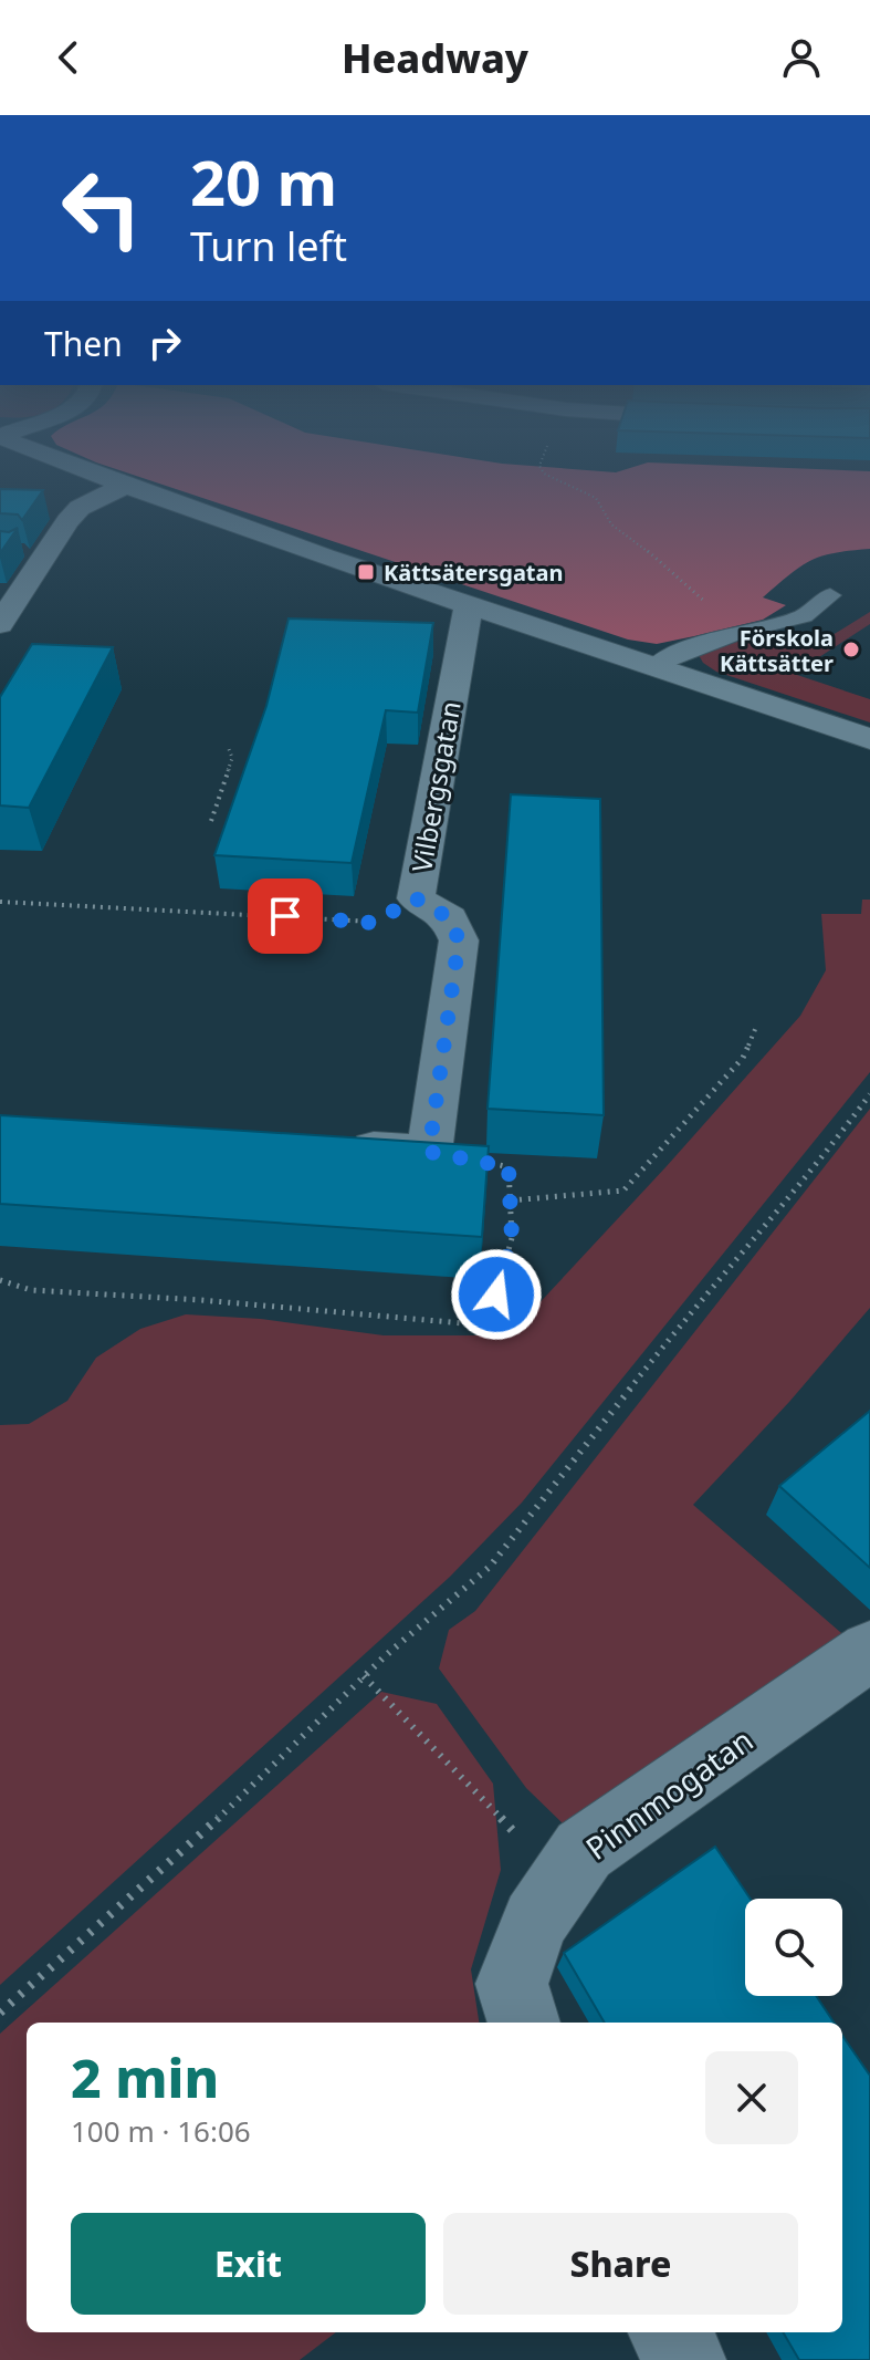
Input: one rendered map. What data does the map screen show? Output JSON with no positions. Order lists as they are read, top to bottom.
{
  "streets": {
    "street": ["Vilbergsgatan", "Pinnmogatan"]
  },
  "places": {
    "transit": ["Kättsätersgatan"],
    "other": ["Förskola Kättsätter"]
  },
  "page": {
    "header": "Headway",
    "turn": ["20 m", "Turn left"],
    "then": "Then",
    "heading": ["2 min", "100 m · 16:06"],
    "buttons": ["Exit", "Share"]
  }
}
